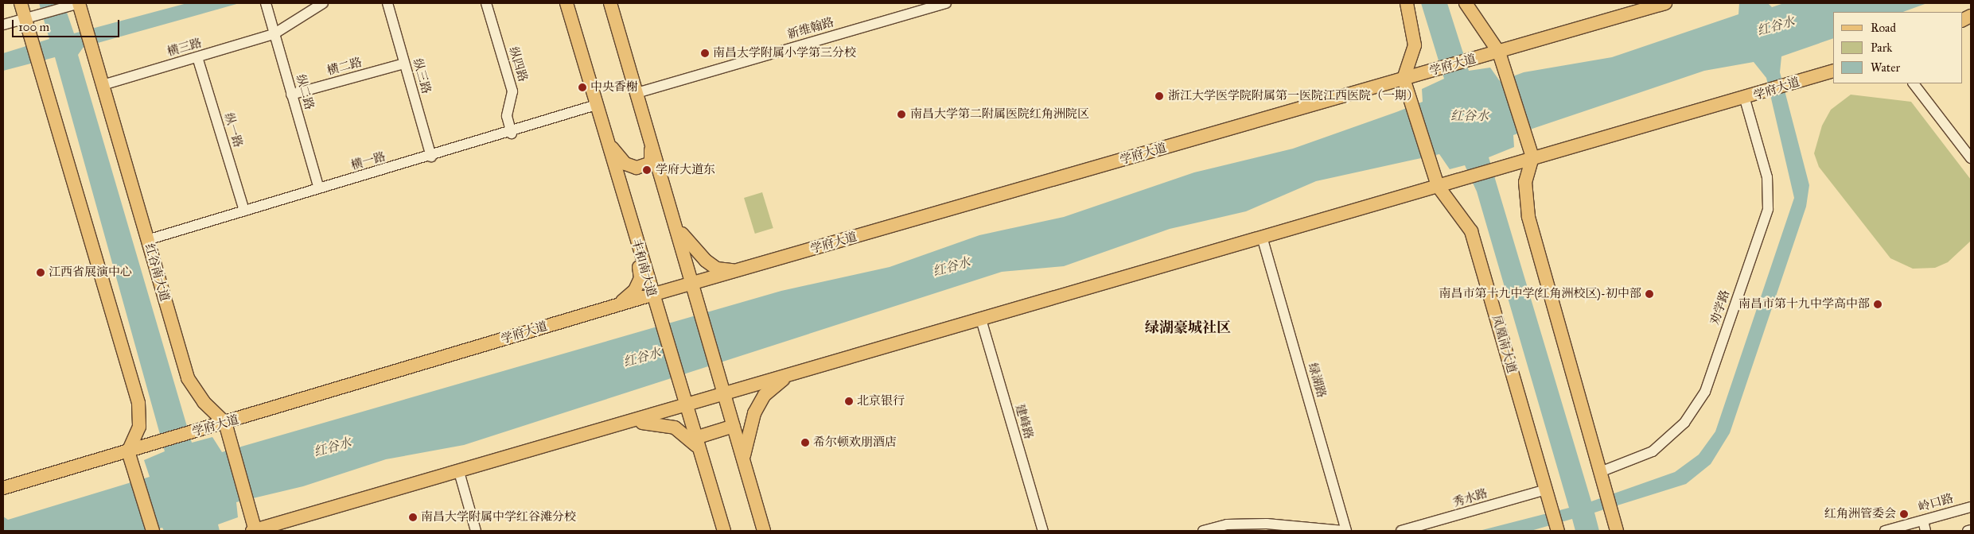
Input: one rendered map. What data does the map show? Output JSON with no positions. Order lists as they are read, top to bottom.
{
  "streets": {
    "main road": [
      "学府大道",
      "丰和南大道",
      "红谷南大道",
      "凤凰南大道"
    ],
    "street": [
      "新维翰路",
      "横三路",
      "纵四路",
      "横二路",
      "纵三路",
      "纵二路",
      "纵一路",
      "横一路",
      "劝学路",
      "绿湖路",
      "建峰路",
      "秀水路",
      "岭口路"
    ]
  },
  "crossings": [
    ["横三路", "纵二路"],
    ["横三路", "纵一路"],
    ["横三路", "红谷南大道"],
    ["纵四路", "横一路"],
    ["学府大道", "丰和南大道"],
    ["学府大道", "红谷南大道"],
    ["学府大道", "劝学路"],
    ["学府大道", "凤凰南大道"],
    ["学府大道", "绿湖路"],
    ["学府大道", "建峰路"],
    ["横二路", "纵三路"],
    ["横二路", "纵二路"],
    ["纵三路", "横一路"],
    ["纵二路", "横一路"],
    ["纵一路", "横一路"],
    ["横一路", "丰和南大道"],
    ["横一路", "红谷南大道"],
    ["凤凰南大道", "秀水路"]
  ],
  "districts": ["绿湖豪城社区"],
  "water": ["红谷水"],
  "places": [
    "南昌大学附属小学第三分校",
    "中央香榭",
    "浙江大学医学院附属第一医院江西医院（一期）",
    "南昌大学第二附属医院红角洲院区",
    "学府大道东",
    "江西省展演中心",
    "南昌市第十九中学(红角洲校区)-初中部",
    "南昌市第十九中学高中部",
    "北京银行",
    "希尔顿欢朋酒店",
    "红角洲管委会",
    "南昌大学附属中学红谷滩分校"
  ],
  "legend": ["Road", "Park", "Water"],
  "scale_bar": "100 m"
}
